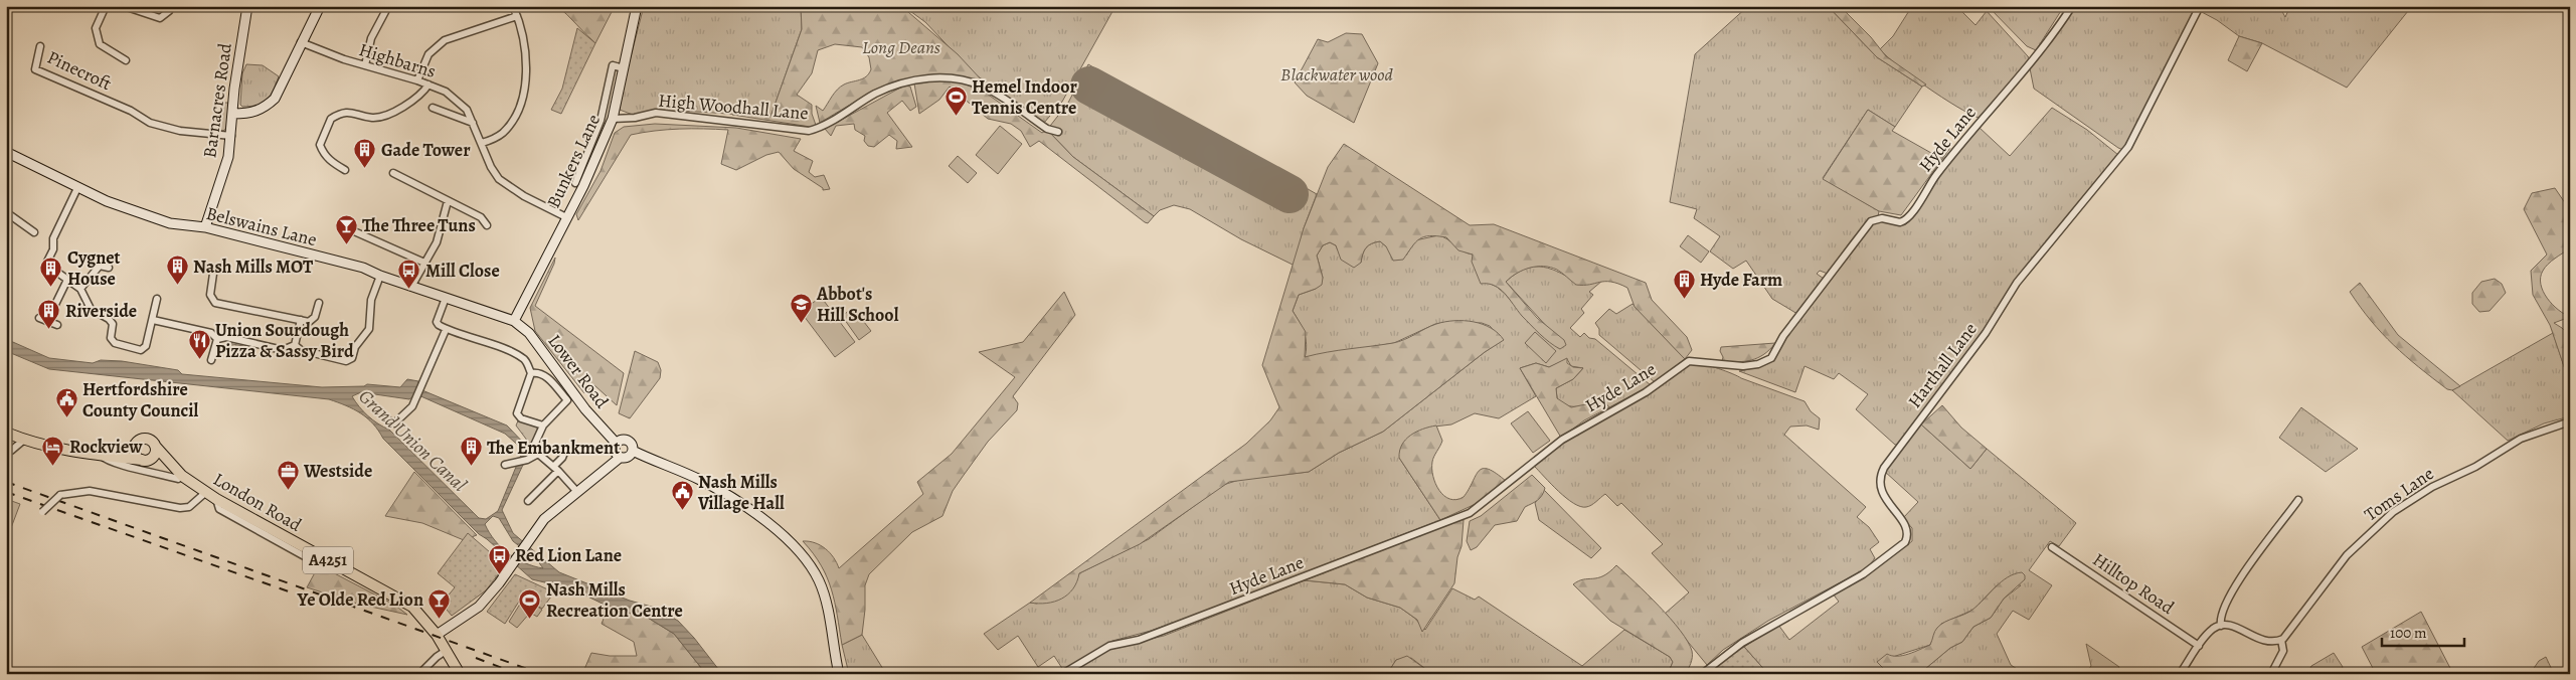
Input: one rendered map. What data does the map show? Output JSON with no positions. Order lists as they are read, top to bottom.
{
  "streets": {
    "main road": ["London Road", "A4251"],
    "street": [
      "Highbarns",
      "Pinecroft",
      "Barnacres Road",
      "High Woodhall Lane",
      "Hyde Lane",
      "Bunkers Lane",
      "Belswains Lane",
      "Harthall Lane",
      "Lower Road",
      "Toms Lane",
      "Hilltop Road"
    ]
  },
  "crossings": [
    ["Highbarns", "Bunkers Lane"],
    ["Pinecroft", "Barnacres Road"],
    ["Barnacres Road", "Belswains Lane"],
    ["High Woodhall Lane", "Bunkers Lane"],
    ["Bunkers Lane", "Belswains Lane"],
    ["Bunkers Lane", "Lower Road"],
    ["Belswains Lane", "Lower Road"]
  ],
  "water": ["Grand Union Canal"],
  "parks": ["Long Deans", "Blackwater wood"],
  "places": {
    "sports": ["Hemel Indoor Tennis Centre", "Nash Mills Recreation Centre"],
    "building": [
      "Gade Tower",
      "Nash Mills MOT",
      "Cygnet House",
      "Hyde Farm",
      "Riverside",
      "The Embankment"
    ],
    "bar": ["The Three Tuns", "Ye Olde Red Lion"],
    "bus stop": ["Mill Close", "Red Lion Lane"],
    "school or university": ["Abbot's Hill School"],
    "restaurant": ["Union Sourdough Pizza & Sassy Bird"],
    "public building": ["Hertfordshire County Council", "Nash Mills Village Hall"],
    "hotel": ["Rockview"],
    "office": ["Westside"]
  },
  "scale_bar": "100 m"
}
